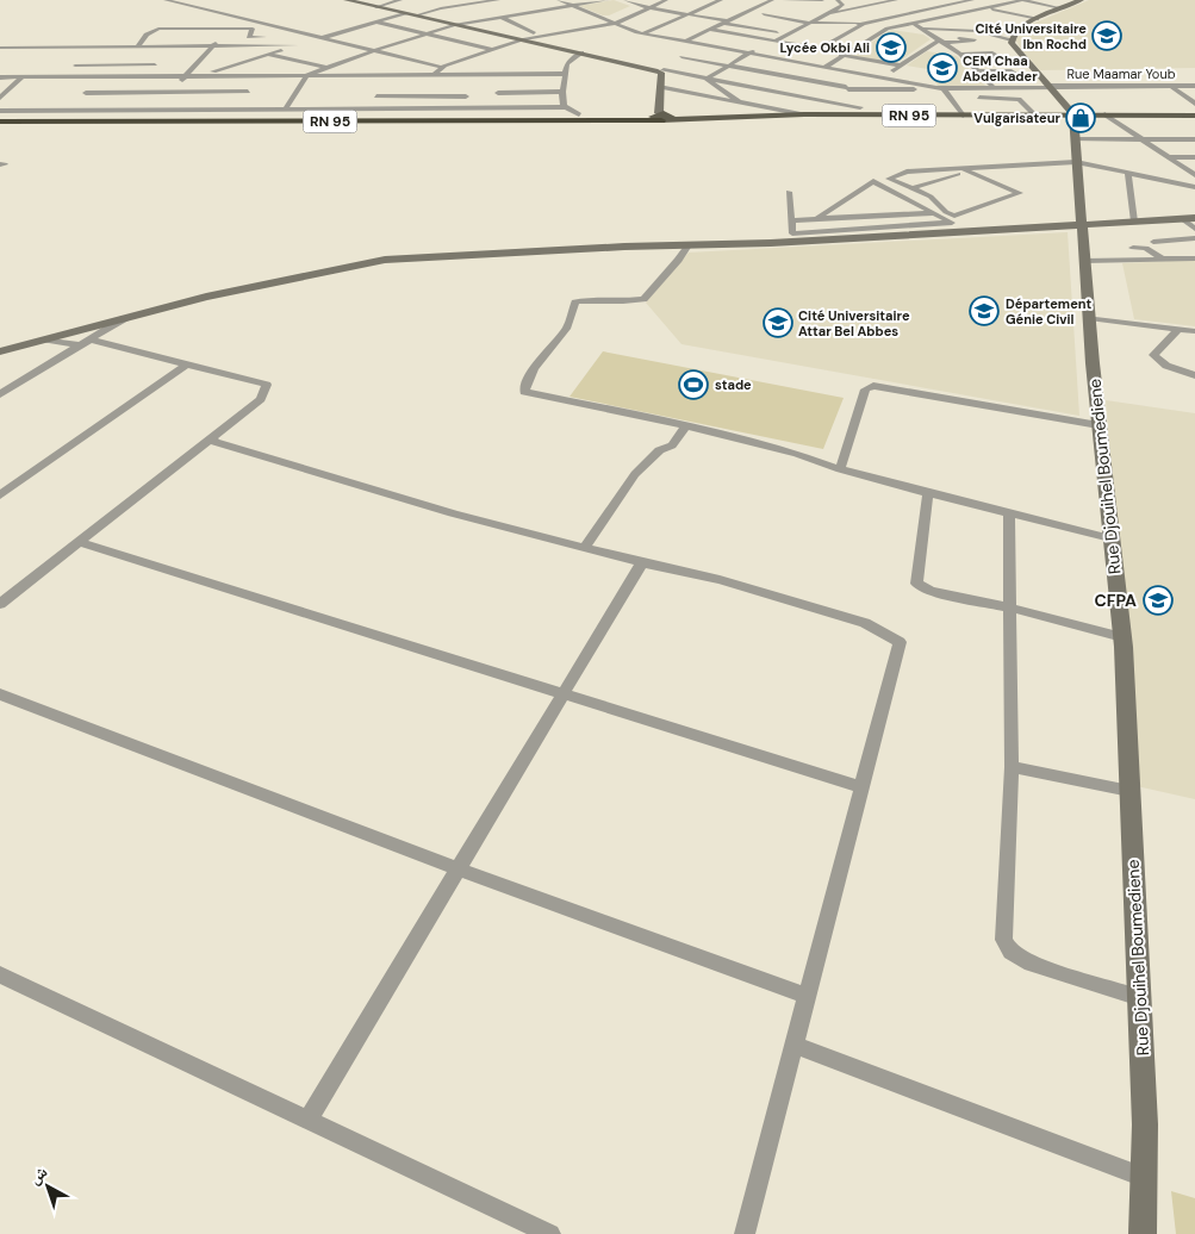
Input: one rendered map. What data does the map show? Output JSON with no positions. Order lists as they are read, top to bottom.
{
  "streets": {
    "highway": ["RN 95"],
    "main road": ["Rue Djouihel Boumediene"],
    "street": ["Rue Maamar Youb"]
  },
  "crossings": [
    ["RN 95", "Rue Djouihel Boumediene"]
  ],
  "places": {
    "school or university": [
      "Cité Universitaire Ibn Rochd",
      "Lycée Okbi Ali",
      "CEM Chaa Abdelkader",
      "Département Génie Civil",
      "Cité Universitaire Attar Bel Abbes",
      "CFPA"
    ],
    "shop": ["Vulgarisateur"],
    "sports": ["stade"]
  },
  "north": "top left"
}
